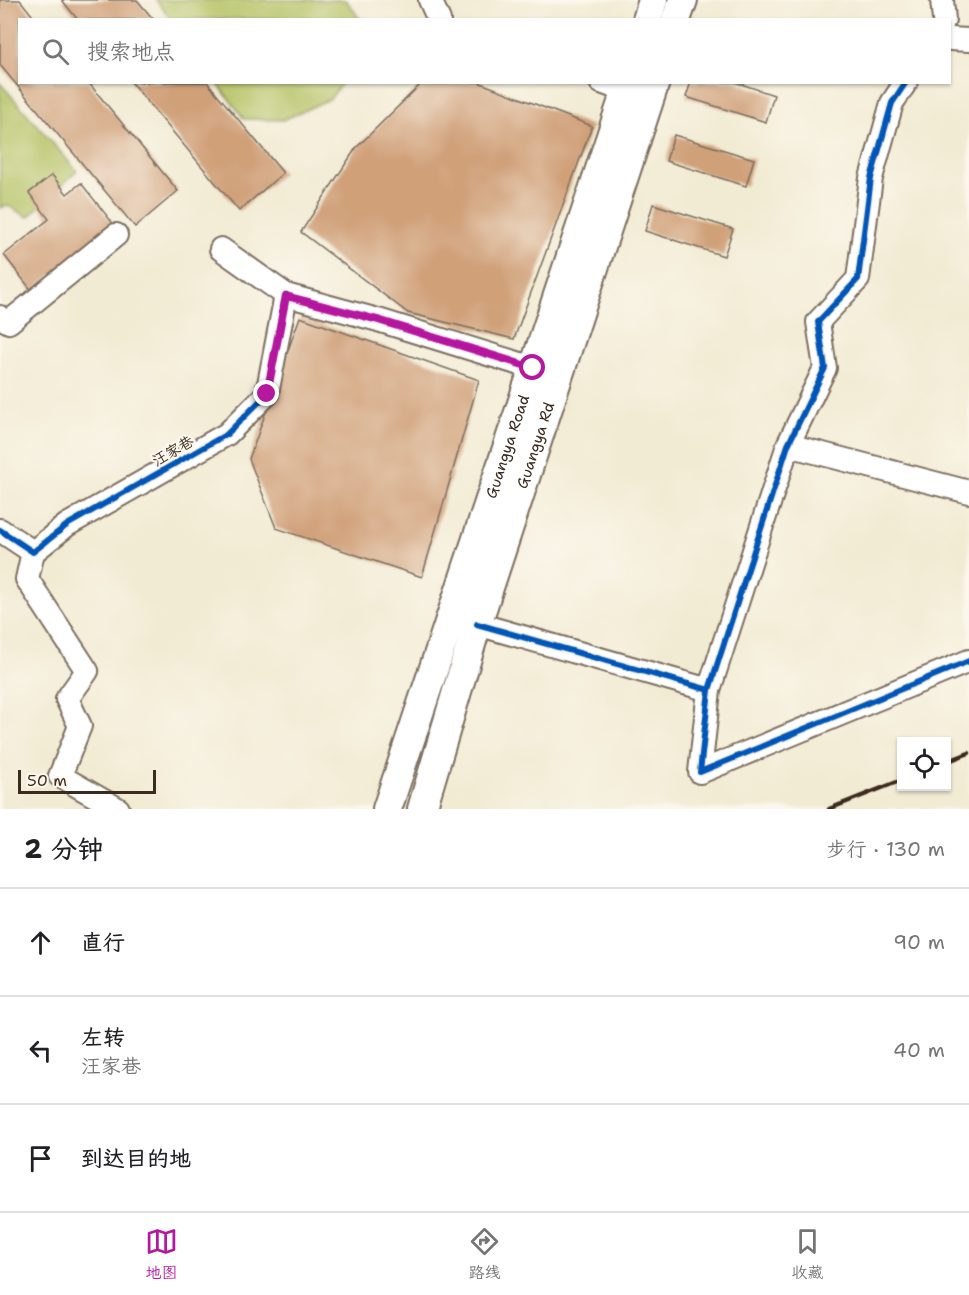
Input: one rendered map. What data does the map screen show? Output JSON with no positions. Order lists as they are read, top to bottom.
{
  "streets": {
    "main road": ["Guangya Rd", "Guangya Road"],
    "street": ["汪家巷"]
  },
  "scale_bar": "50 m",
  "page": {
    "search": "搜索地点",
    "scale": "50 m",
    "heading": ["2 分钟", "步行 · 130 m"],
    "list": [
      ["直行", "90 m"],
      ["左转", "汪家巷", "40 m"],
      "到达目的地"
    ],
    "nav": ["地图", "路线", "收藏"]
  }
}
